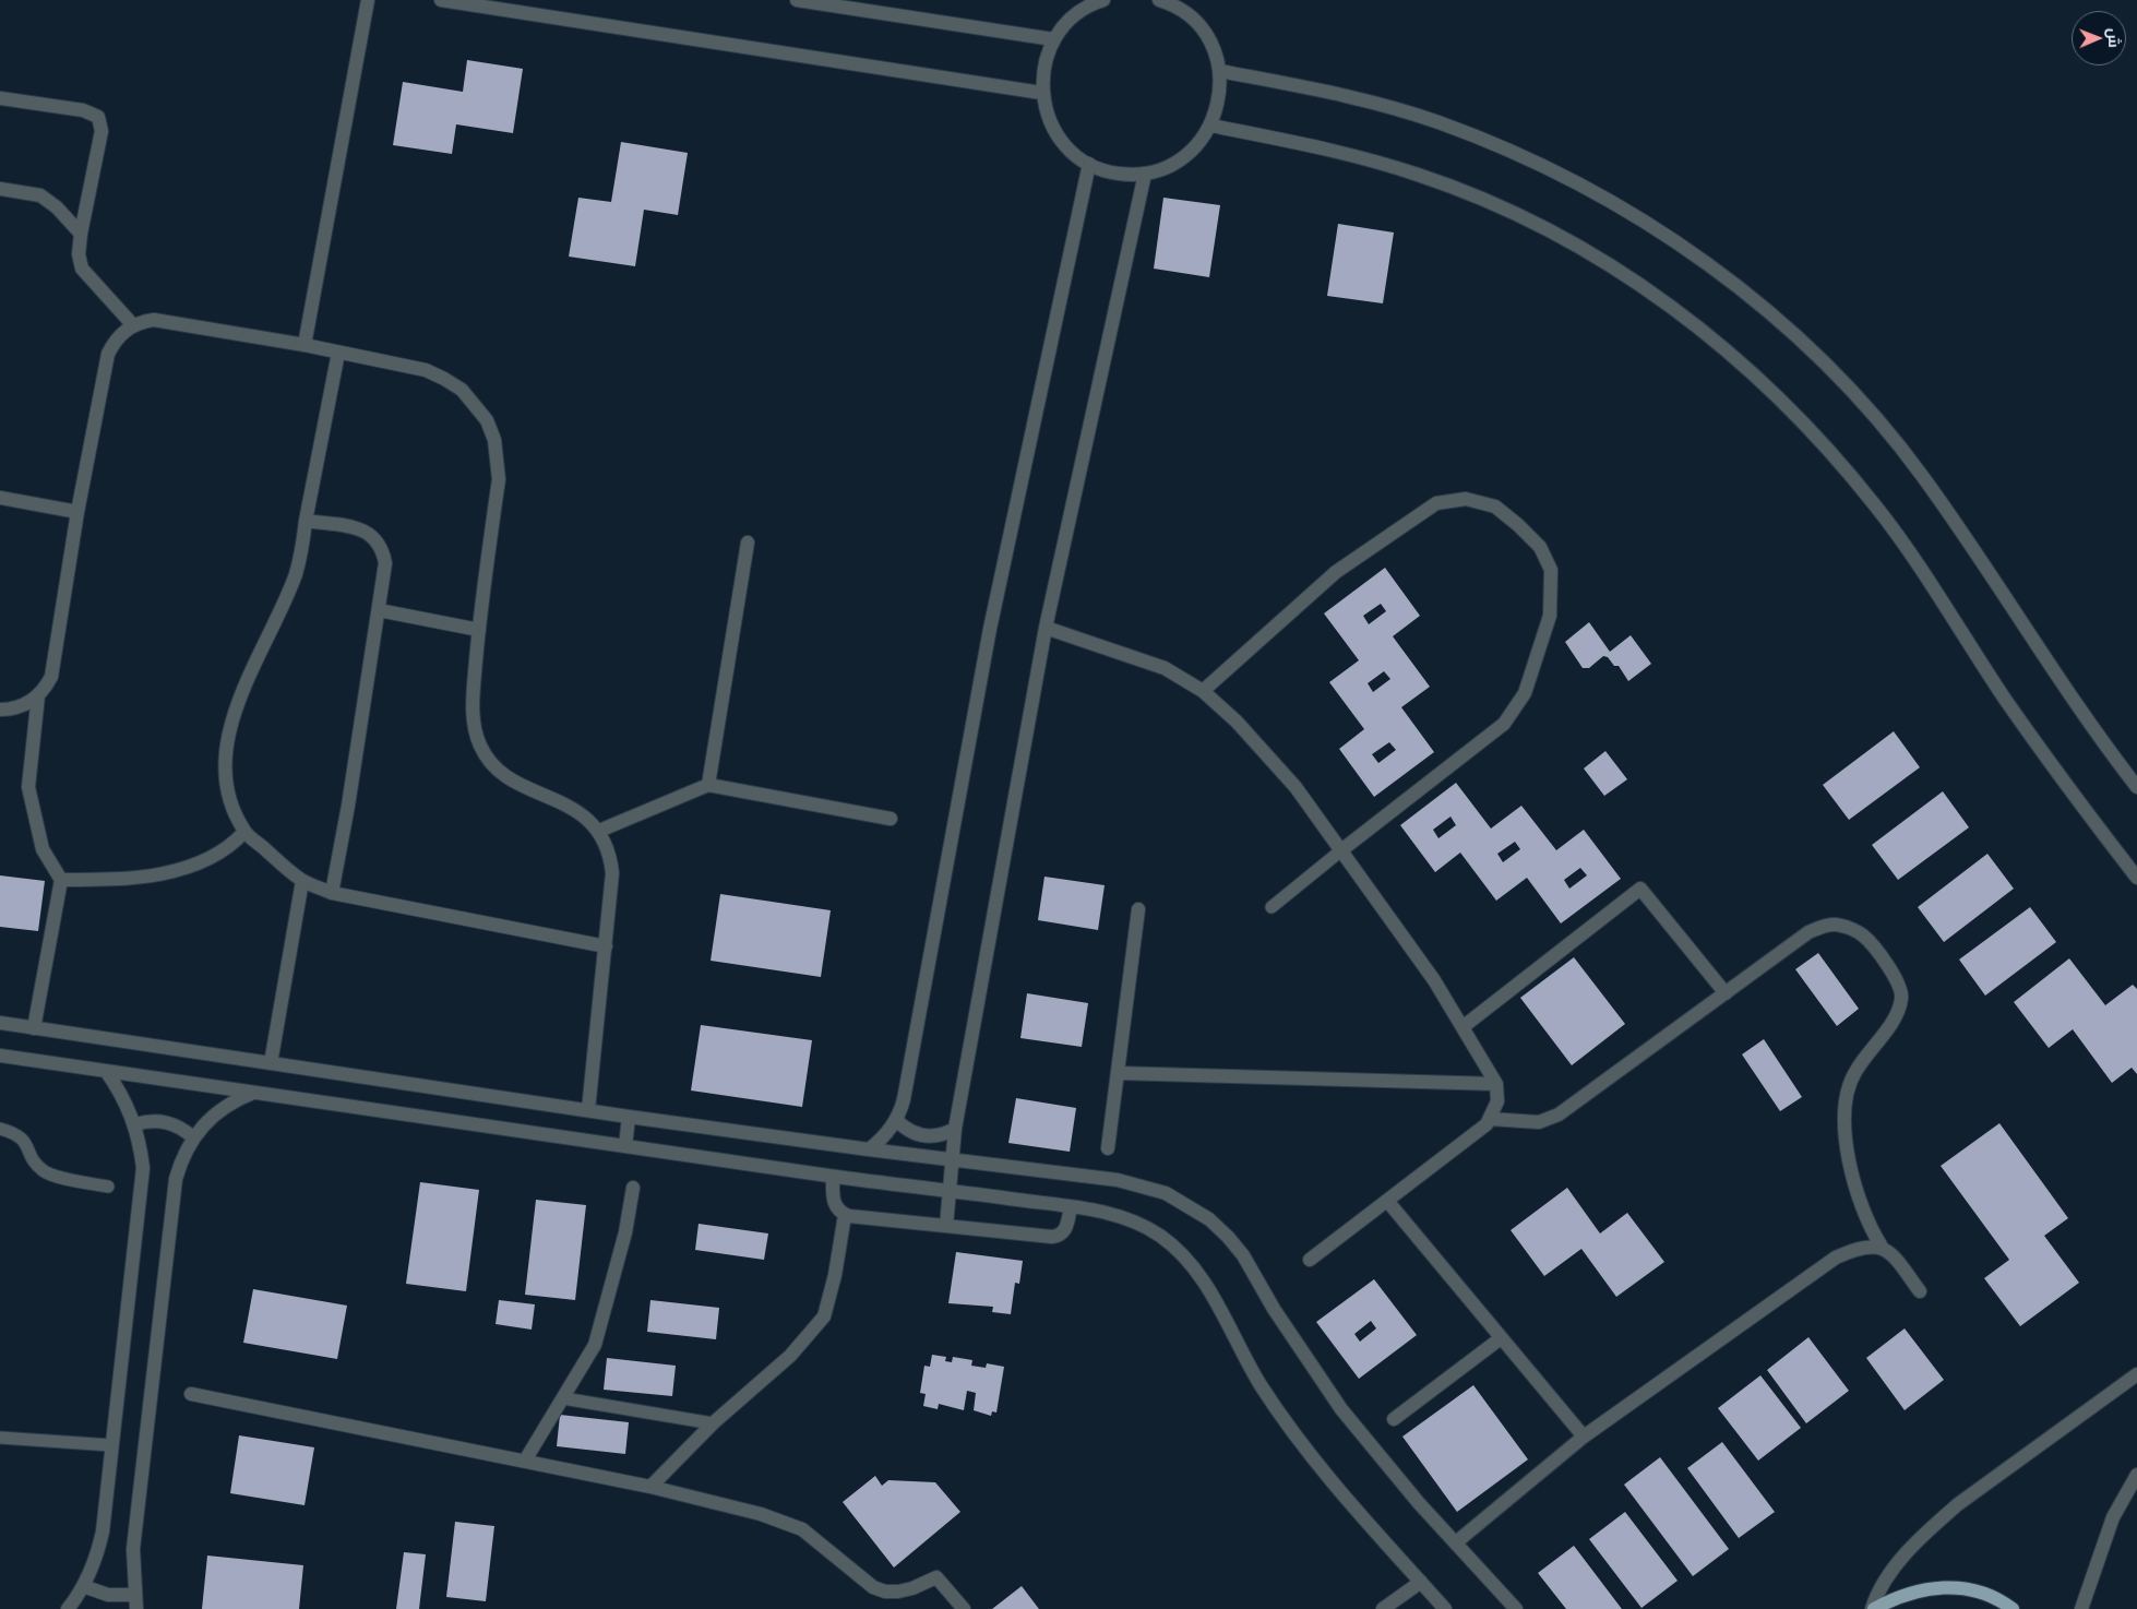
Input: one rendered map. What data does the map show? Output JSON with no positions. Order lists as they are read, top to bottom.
{
  "north": "right"
}
